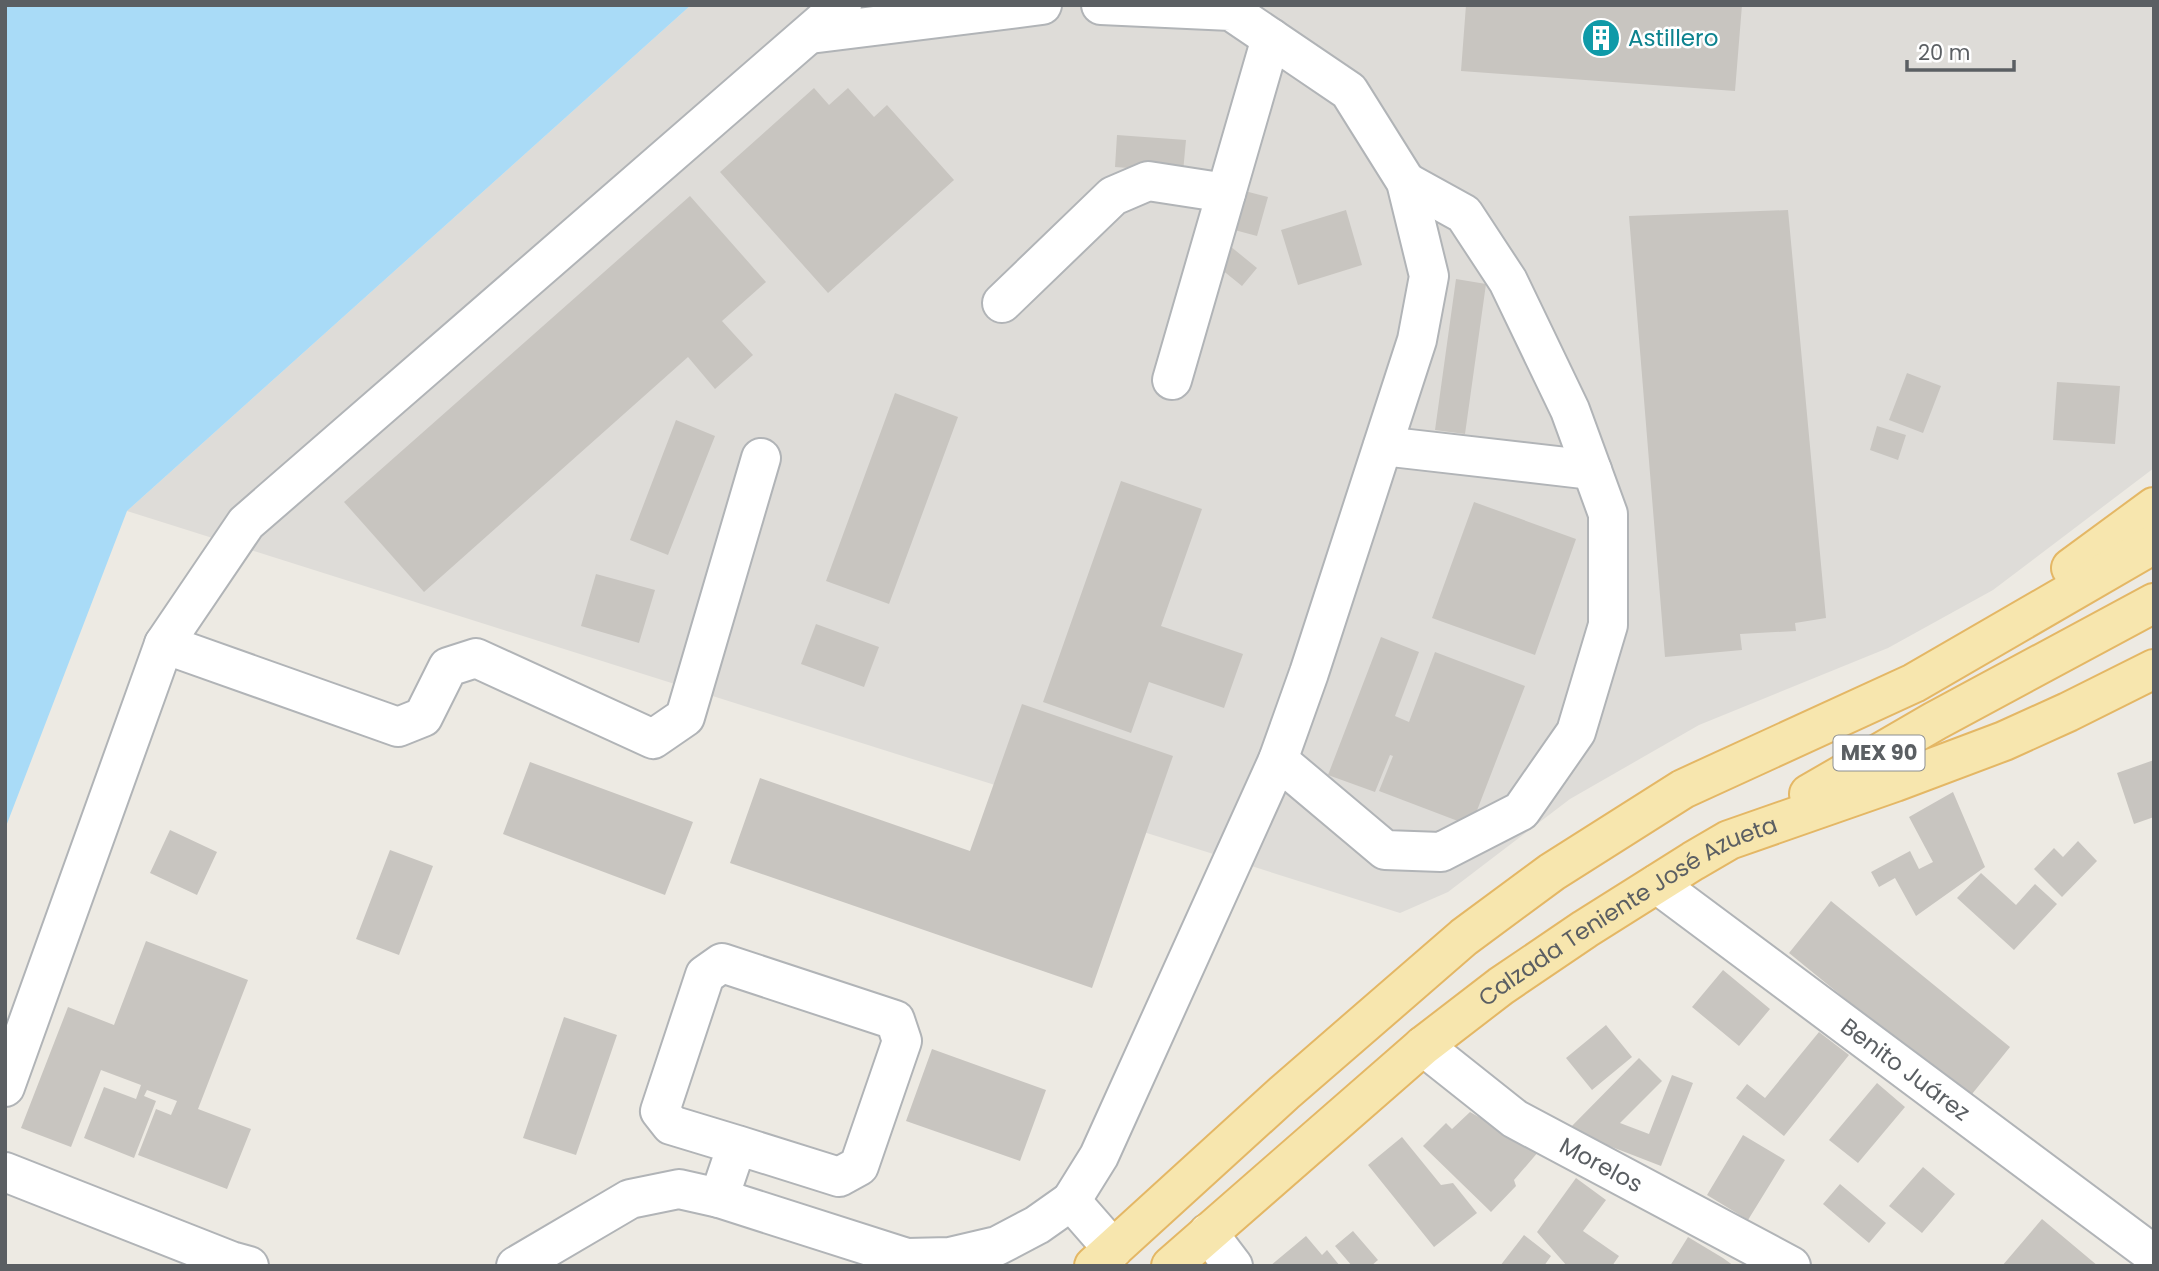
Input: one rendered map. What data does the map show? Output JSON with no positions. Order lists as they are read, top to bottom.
{
  "streets": {
    "main road": ["MEX 90", "Calzada Teniente José Azueta"],
    "street": ["Benito Juárez", "Morelos"]
  },
  "crossings": [
    ["MEX 90", "Calzada Teniente José Azueta"],
    ["Calzada Teniente José Azueta", "Benito Juárez"],
    ["Calzada Teniente José Azueta", "Morelos"]
  ],
  "places": {
    "building": ["Astillero"]
  },
  "scale_bar": "20 m"
}
